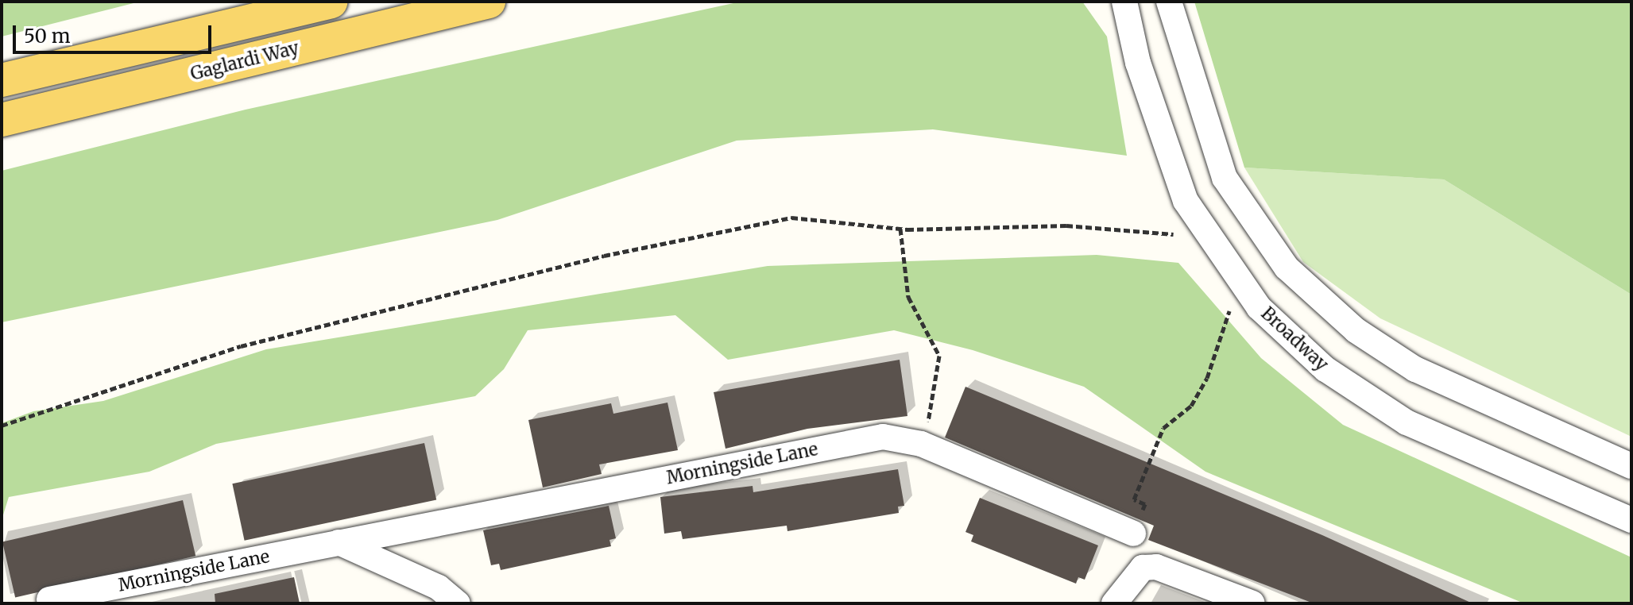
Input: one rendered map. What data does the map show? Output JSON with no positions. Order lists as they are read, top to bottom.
{
  "streets": {
    "main road": ["Gaglardi Way"],
    "street": ["Broadway", "Morningside Lane"]
  },
  "scale_bar": "50 m"
}
